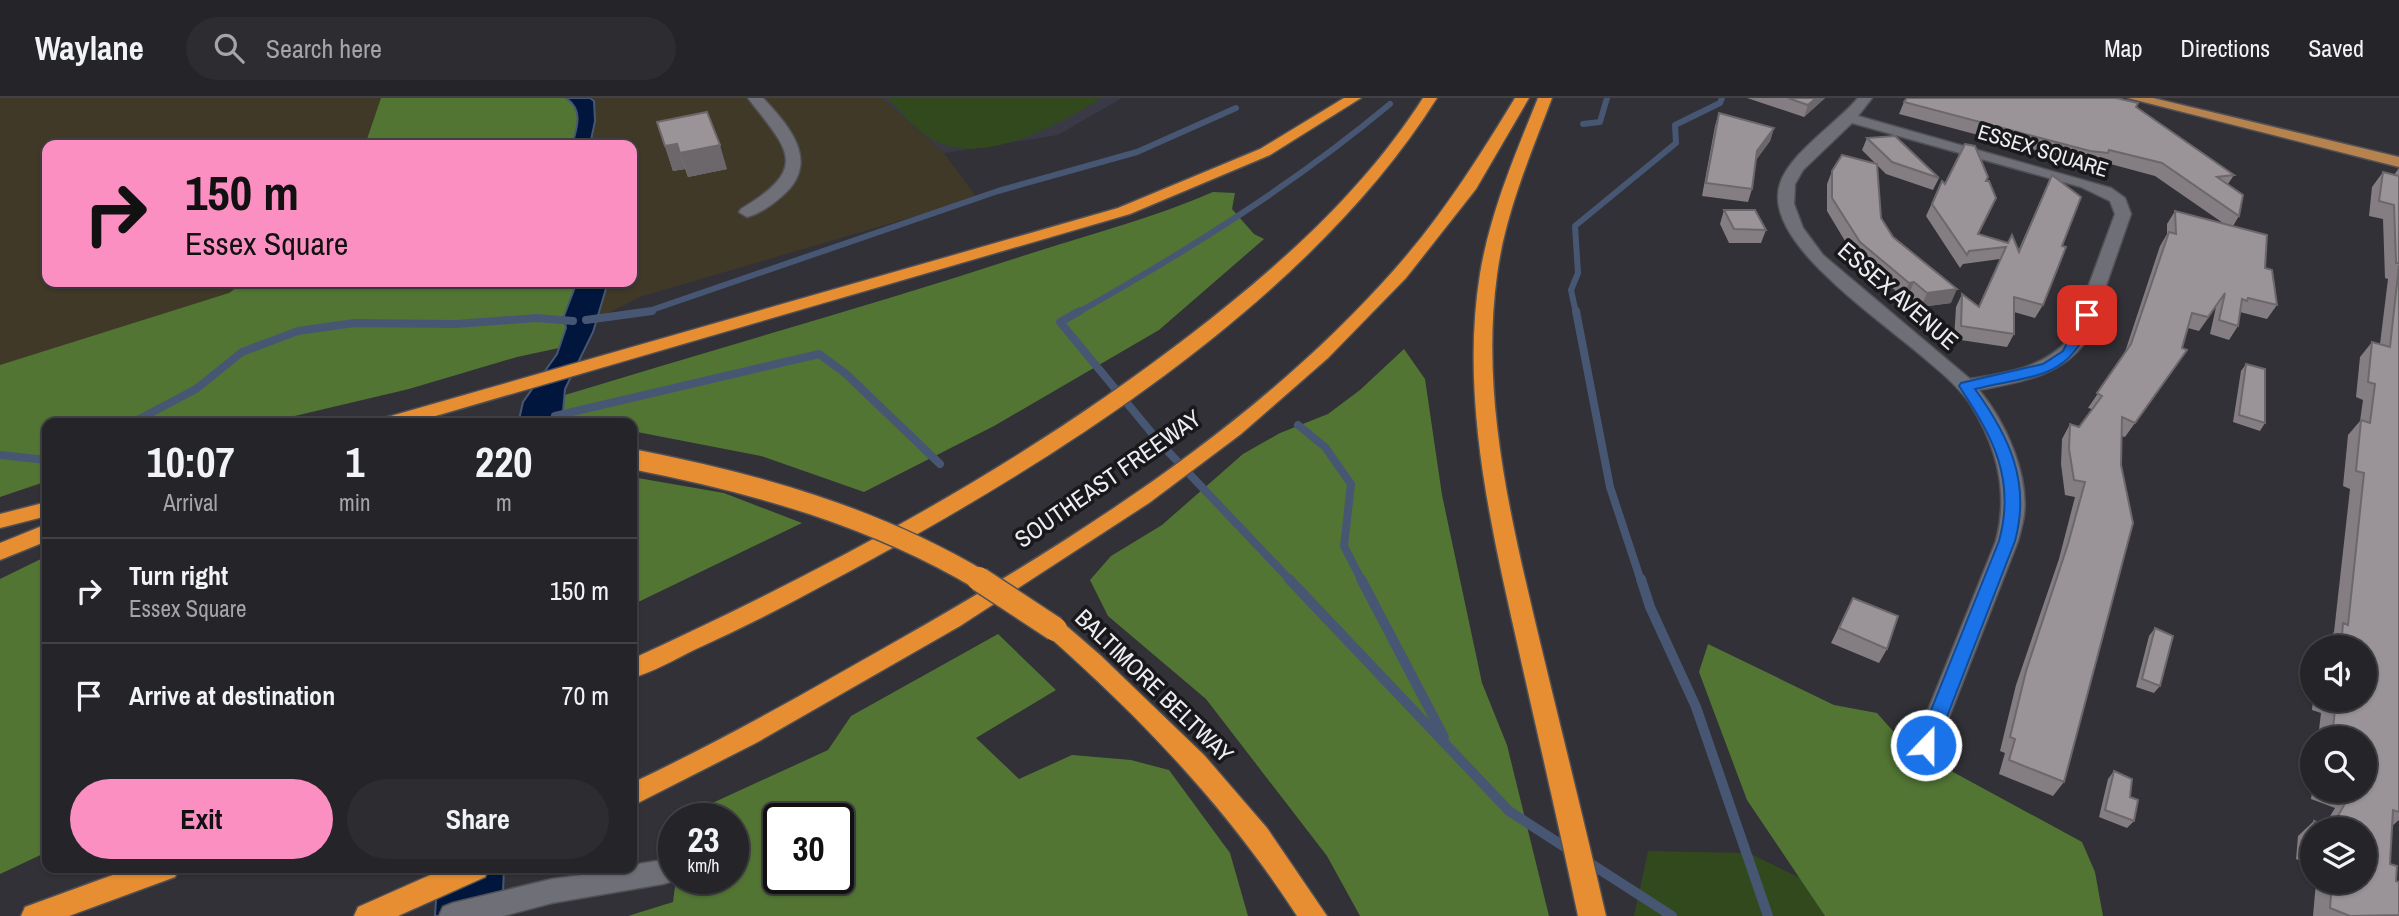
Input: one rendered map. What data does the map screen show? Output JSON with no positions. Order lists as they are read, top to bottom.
{
  "streets": {
    "highway": ["SOUTHEAST FREEWAY", "BALTIMORE BELTWAY"],
    "street": ["ESSEX SQUARE", "ESSEX AVENUE"]
  },
  "crossings": [
    ["ESSEX SQUARE", "ESSEX AVENUE"]
  ],
  "page": {
    "header": "Waylane",
    "search": "Search here",
    "nav": ["Map", "Directions", "Saved"],
    "turn": ["150 m", "Essex Square"],
    "eta": [
      "10:07",
      "Arrival",
      "1",
      "min",
      "220",
      "m"
    ],
    "list": [
      {
        "name": "Turn right",
        "note": "Essex Square",
        "value": "150 m"
      },
      {
        "name": "Arrive at destination",
        "value": "70 m"
      }
    ],
    "buttons": ["Exit", "Share"],
    "speed": "23 km/h",
    "limit": "30"
  }
}
